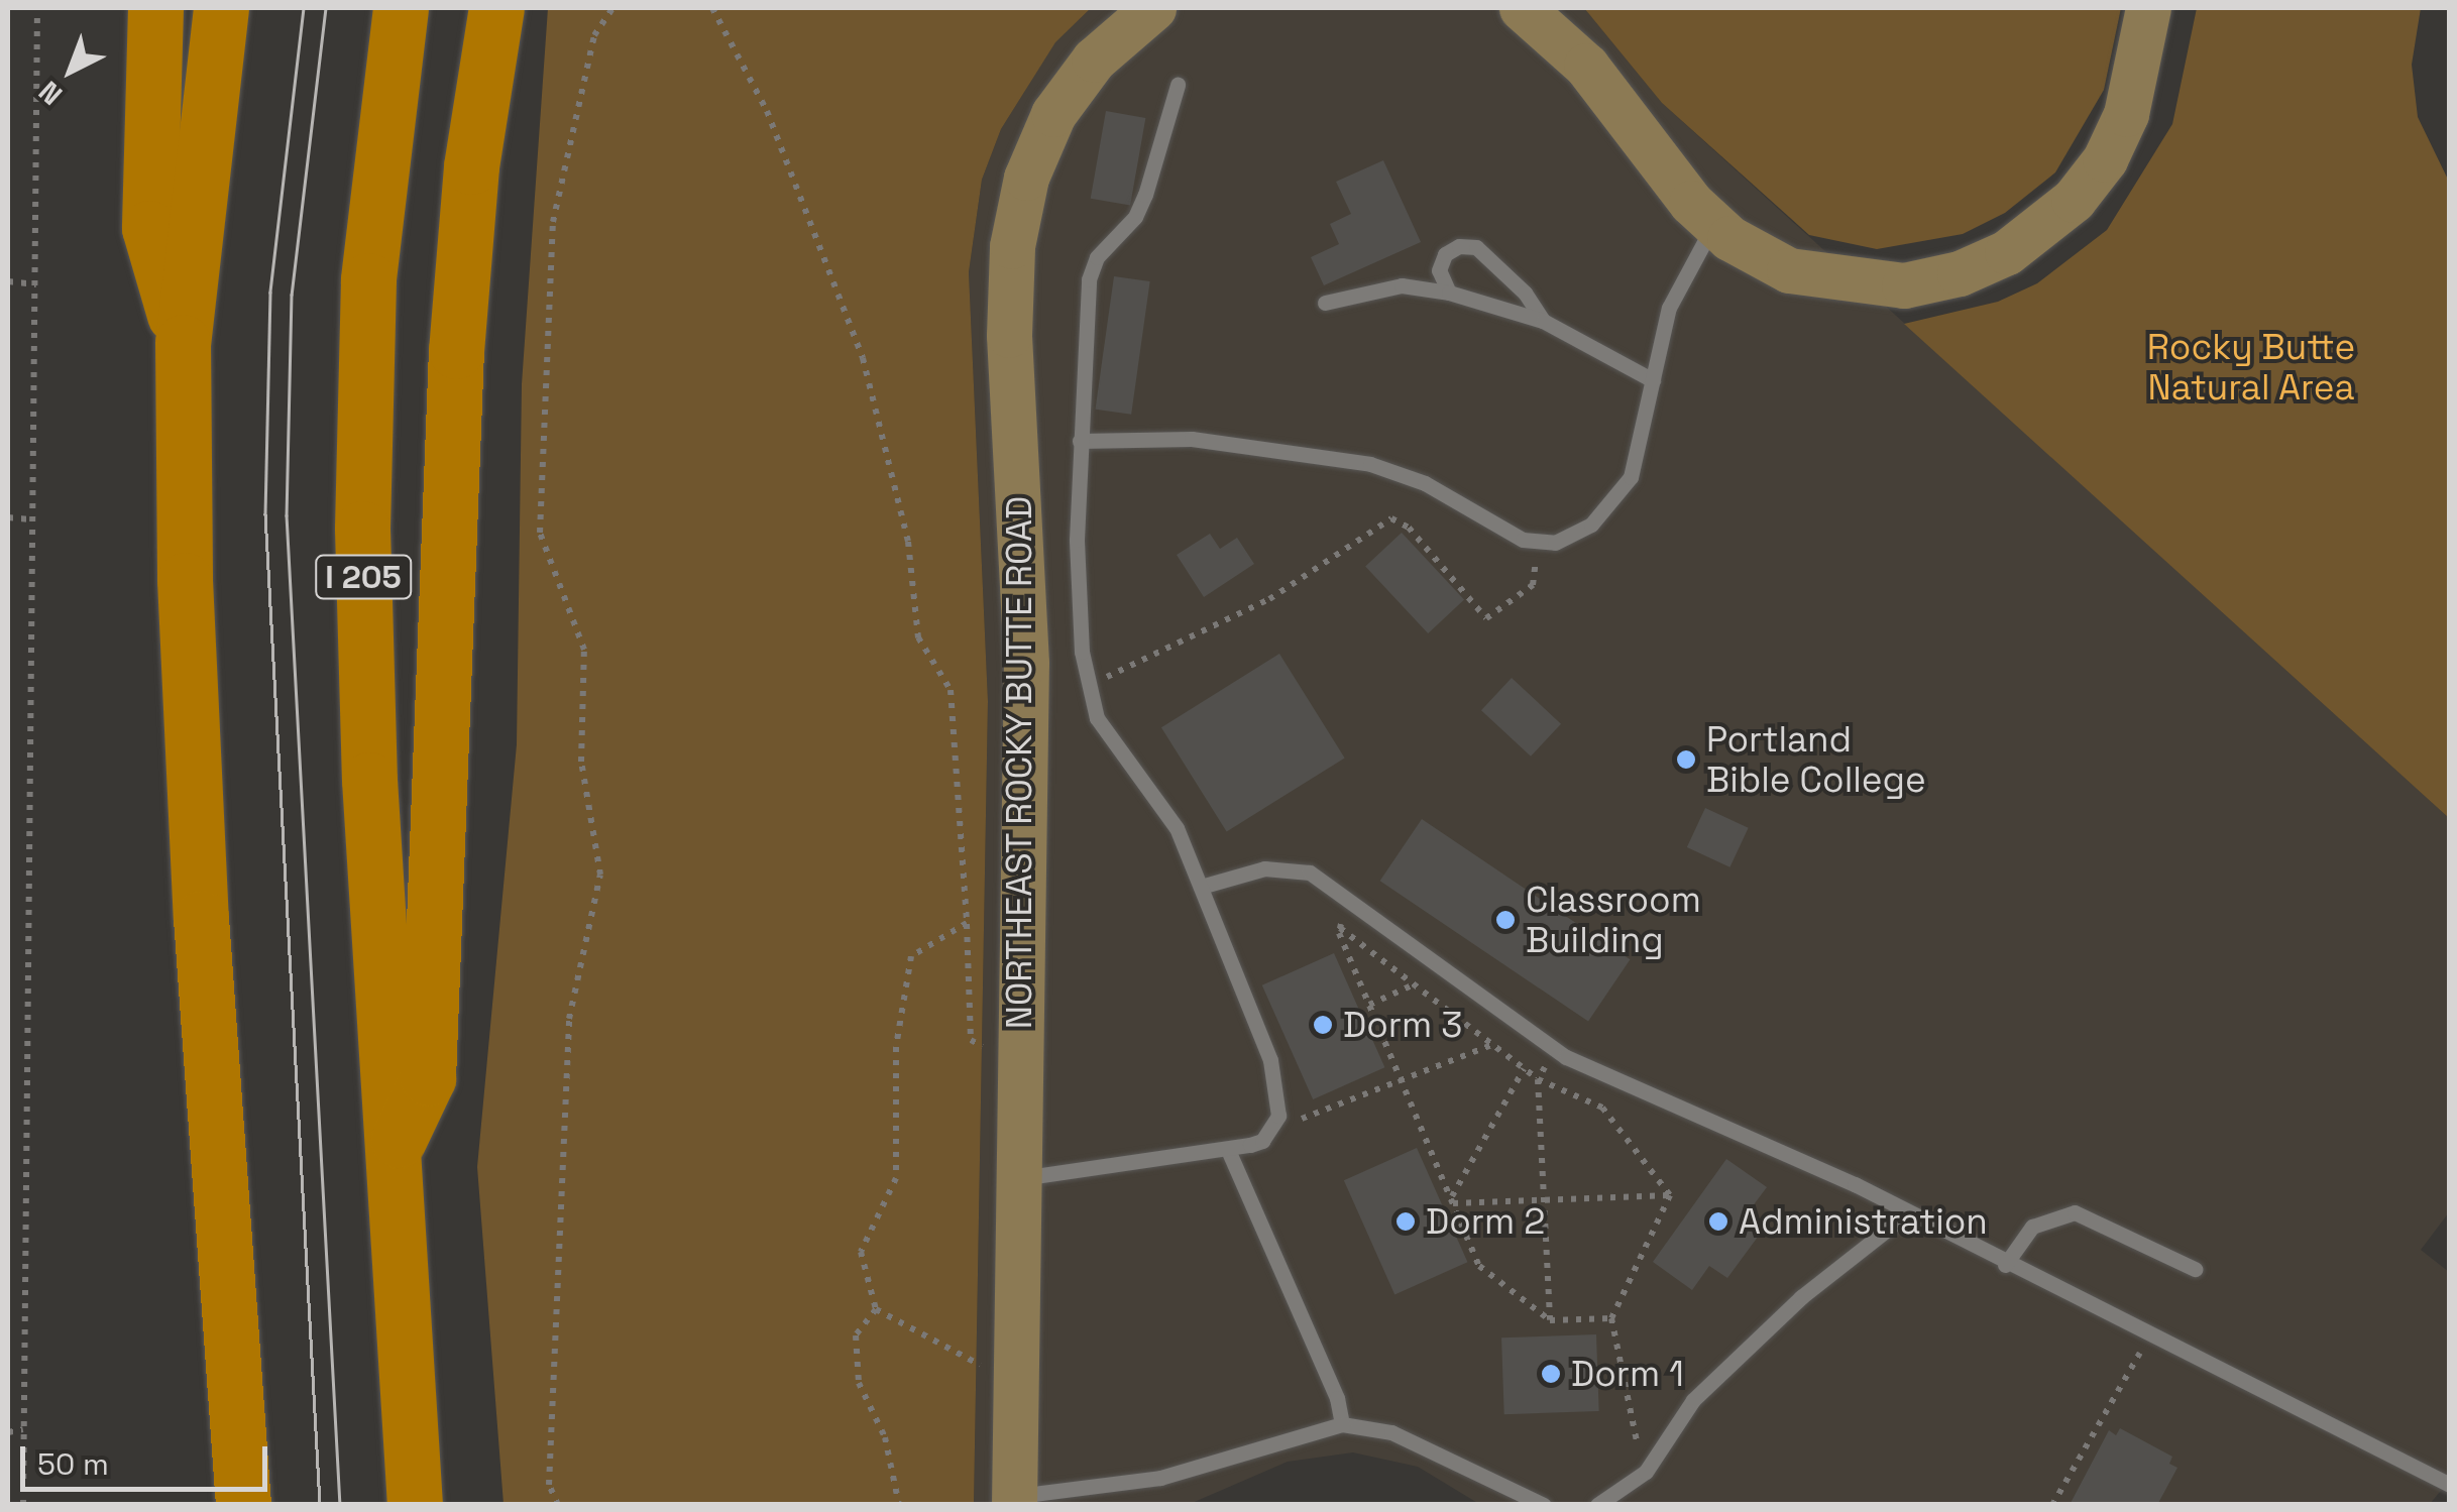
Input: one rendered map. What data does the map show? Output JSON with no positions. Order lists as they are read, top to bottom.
{
  "streets": {
    "highway": ["I 205"],
    "street": ["NORTHEAST ROCKY BUTTE ROAD"]
  },
  "parks": ["Rocky Butte Natural Area"],
  "places": [
    "Portland Bible College",
    "Classroom Building",
    "Dorm 3",
    "Dorm 2",
    "Administration",
    "Dorm 1"
  ],
  "scale_bar": "50 m",
  "north": "bottom left"
}
